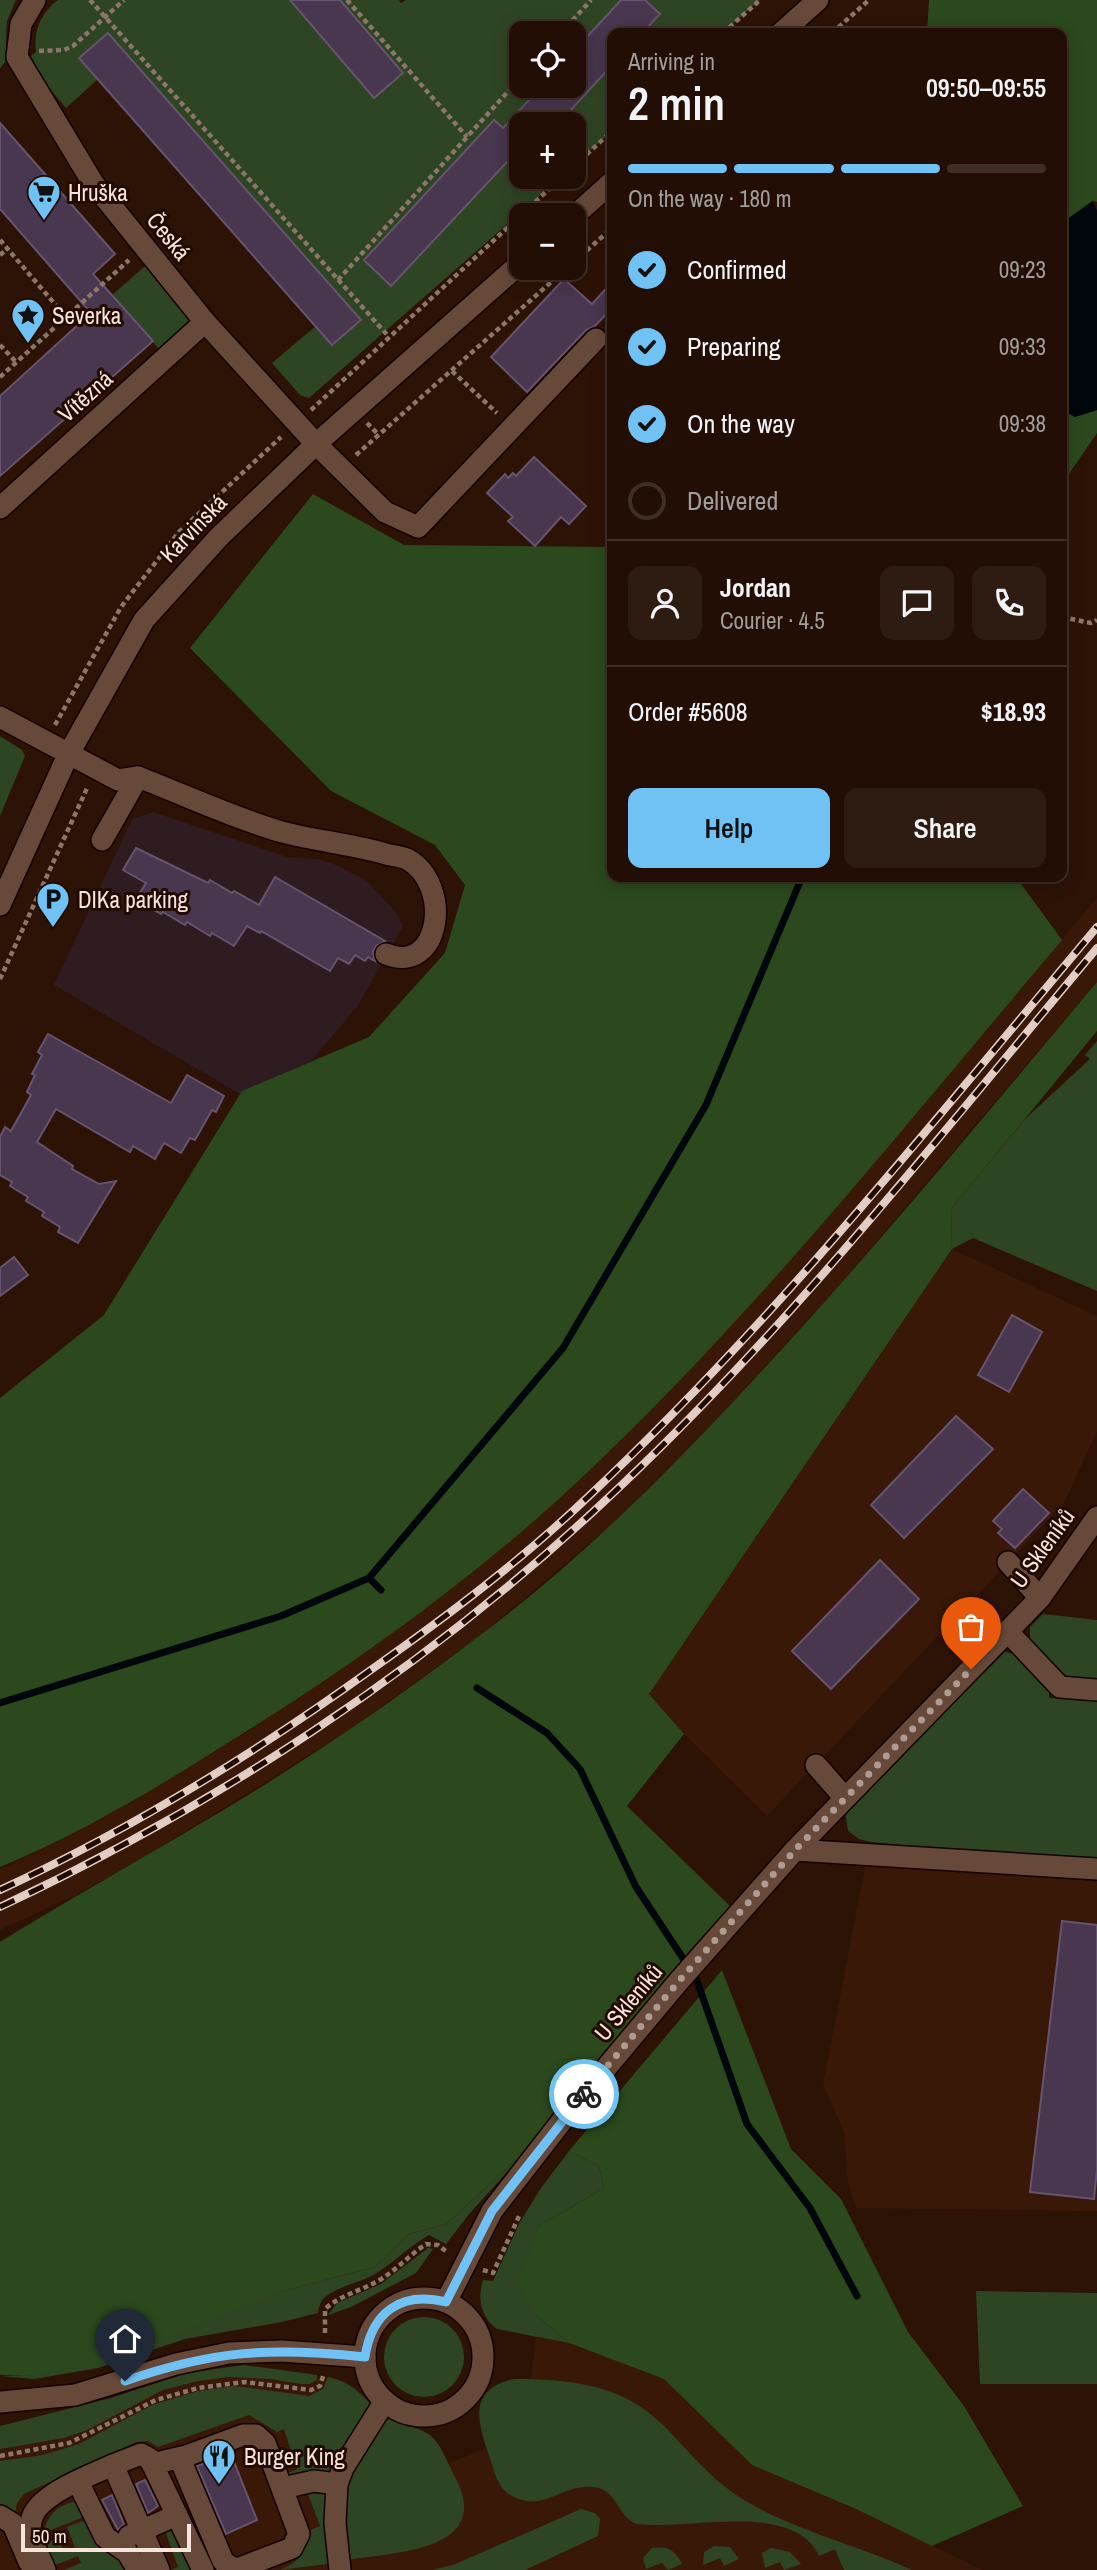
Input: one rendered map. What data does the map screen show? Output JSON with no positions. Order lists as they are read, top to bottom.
{
  "streets": {
    "street": [
      "Česká",
      "Vítězná",
      "Karvinská",
      "U Skleníků"
    ]
  },
  "crossings": [
    ["Česká", "Vítězná"],
    ["Česká", "Karvinská"]
  ],
  "places": {
    "supermarket": ["Hruška"],
    "place": ["Severka"],
    "parking": ["DIKa parking"],
    "restaurant": ["Burger King"]
  },
  "scale_bar": "50 m",
  "page": {
    "map_buttons": ["+", "−"],
    "heading": ["2 min", "Arriving in", "09:50–09:55"],
    "panel": [
      "Jordan",
      "Courier · 4.5",
      "Order #5608",
      "$18.93"
    ],
    "bar": "On the way · 180 m",
    "list": [
      ["Confirmed", "09:23"],
      ["Preparing", "09:33"],
      ["On the way", "09:38"],
      "Delivered"
    ],
    "buttons": ["Help", "Share"],
    "scale": "50 m"
  }
}
